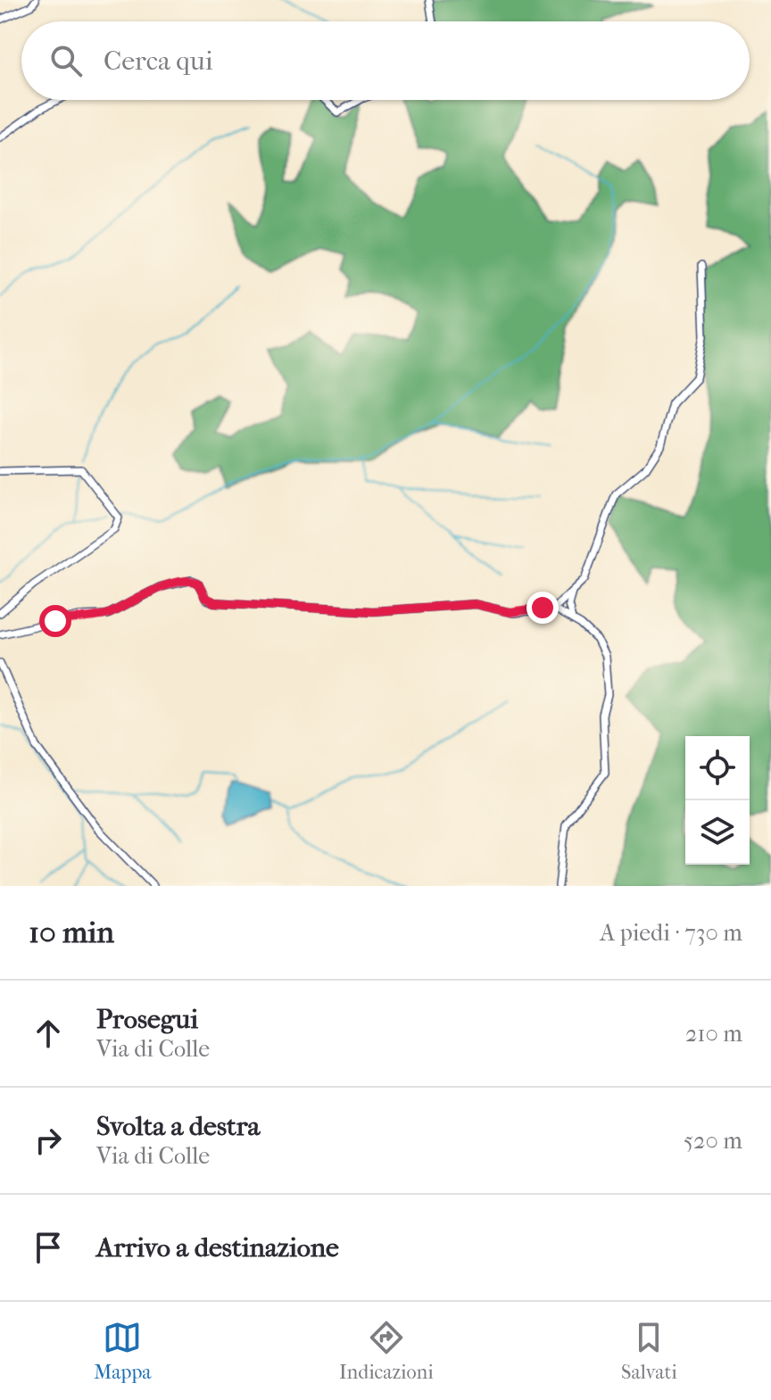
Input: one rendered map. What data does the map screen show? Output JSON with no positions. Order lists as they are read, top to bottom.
{
  "page": {
    "search": "Cerca qui",
    "heading": ["10 min", "A piedi · 730 m"],
    "list": [
      ["Prosegui", "Via di Colle", "210 m"],
      ["Svolta a destra", "Via di Colle", "520 m"],
      "Arrivo a destinazione"
    ],
    "nav": ["Mappa", "Indicazioni", "Salvati"]
  }
}
